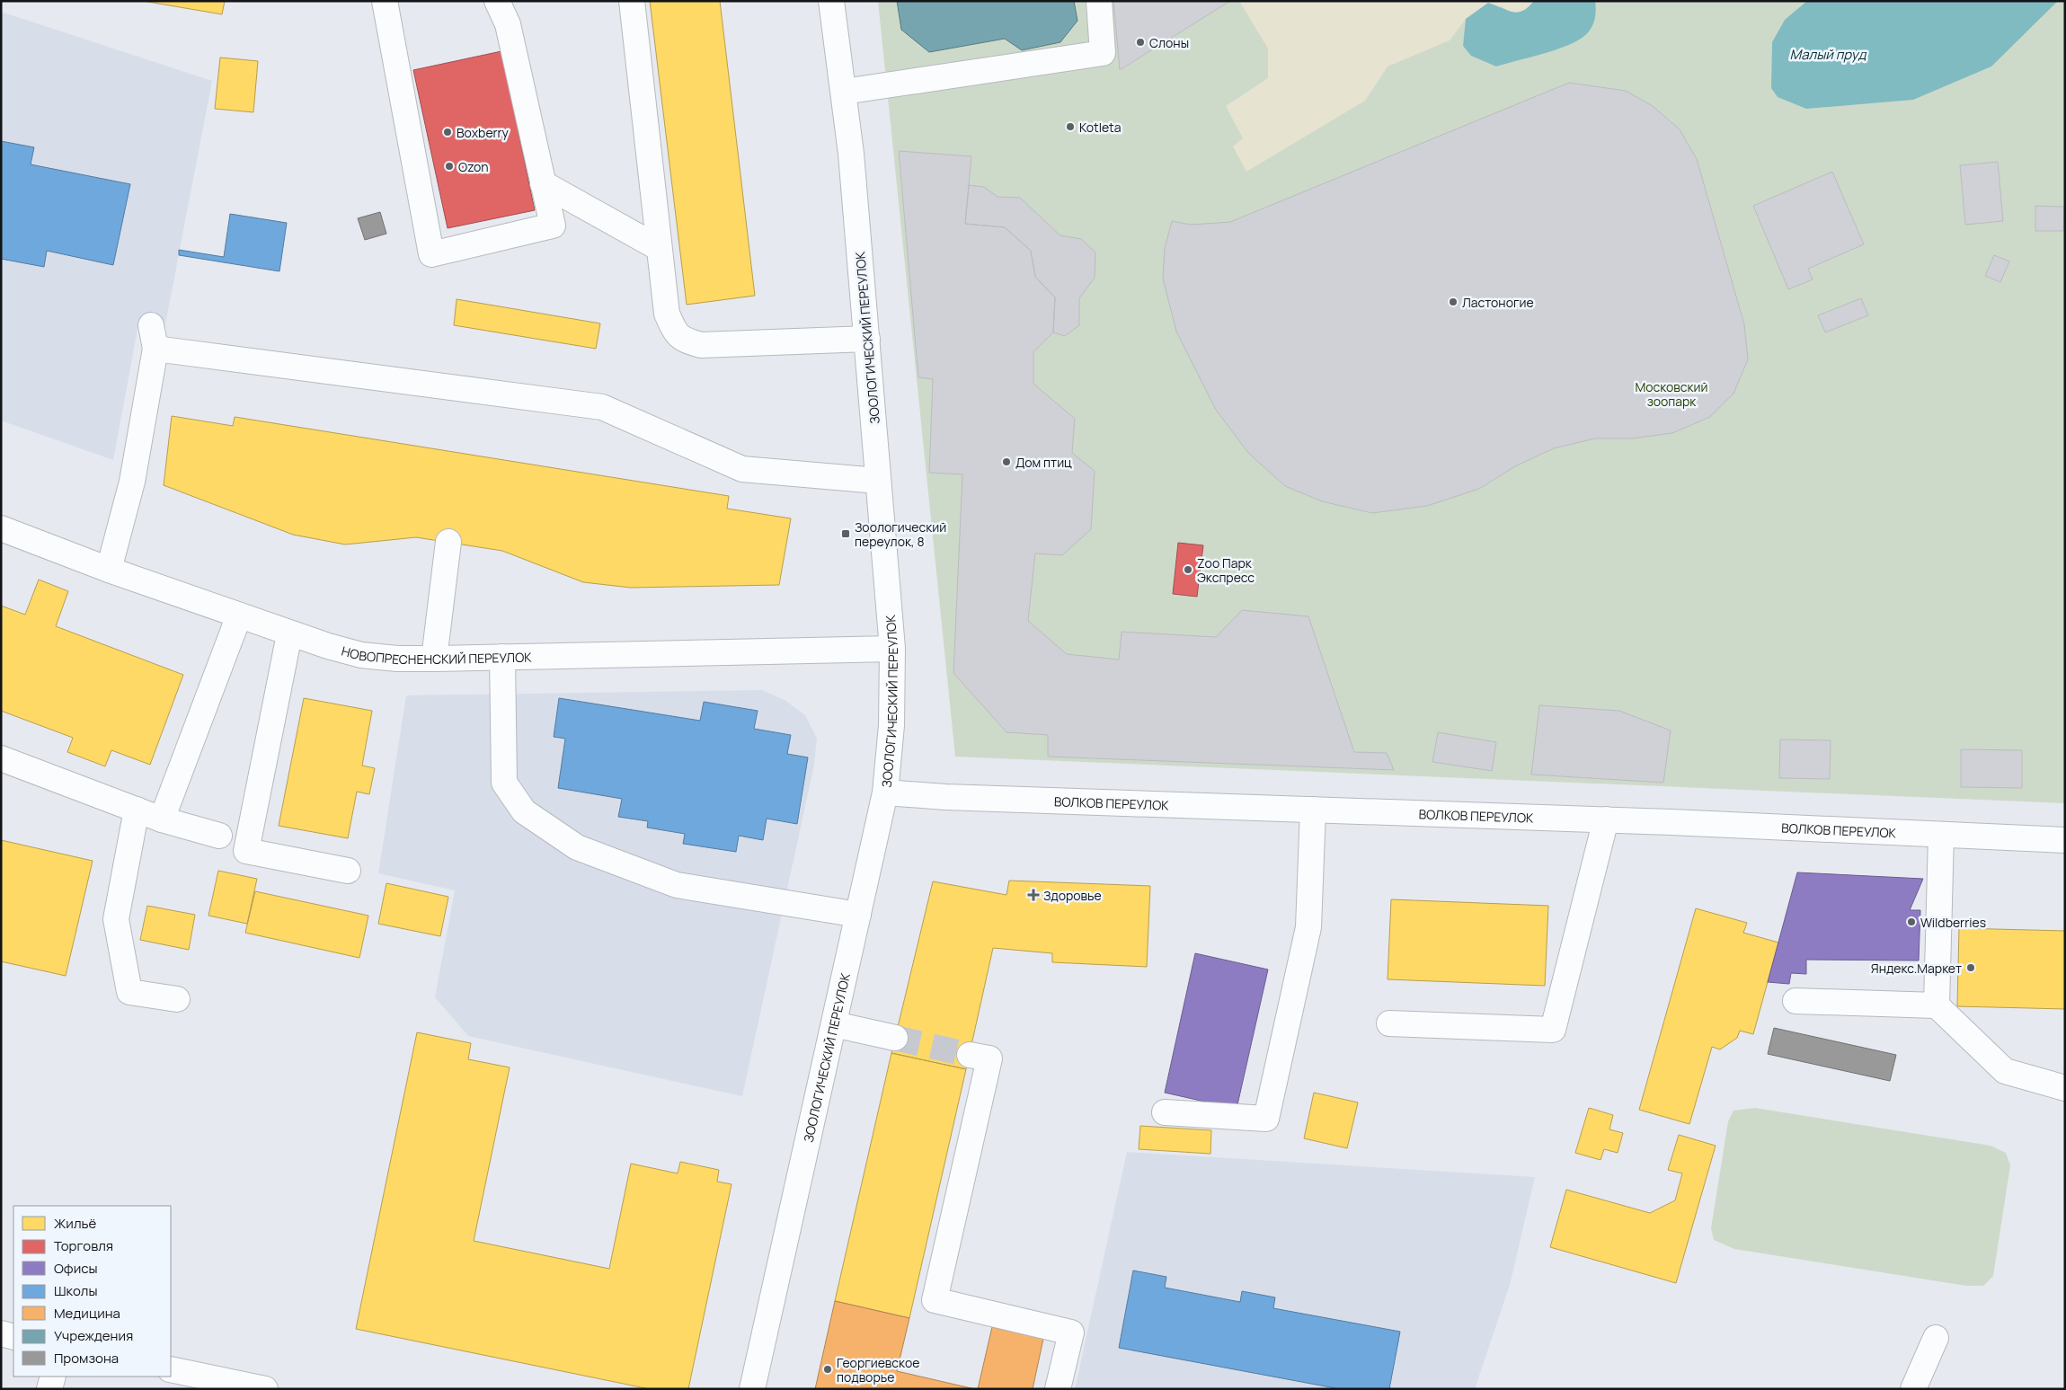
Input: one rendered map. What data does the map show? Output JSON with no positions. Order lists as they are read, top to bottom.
{
  "streets": {
    "street": ["ЗООЛОГИЧЕСКИЙ ПЕРЕУЛОК", "НОВОПРЕСНЕНСКИЙ ПЕРЕУЛОК", "ВОЛКОВ ПЕРЕУЛОК"]
  },
  "crossings": [
    ["ЗООЛОГИЧЕСКИЙ ПЕРЕУЛОК", "НОВОПРЕСНЕНСКИЙ ПЕРЕУЛОК"],
    ["ЗООЛОГИЧЕСКИЙ ПЕРЕУЛОК", "ВОЛКОВ ПЕРЕУЛОК"]
  ],
  "water": ["Малый пруд"],
  "parks": ["Московский зоопарк"],
  "places": {
    "other": [
      "Слоны",
      "Kotleta",
      "Boxberry",
      "Ozon",
      "Ластоногие",
      "Дом птиц",
      "Zoo Парк Экспресс",
      "Wildberries",
      "Яндекс.Маркет",
      "Георгиевское подворье"
    ],
    "transit": ["Зоологический переулок, 8"],
    "health": ["Здоровье"]
  },
  "legend": [
    "Жильё",
    "Торговля",
    "Офисы",
    "Школы",
    "Медицина",
    "Учреждения",
    "Промзона"
  ]
}
